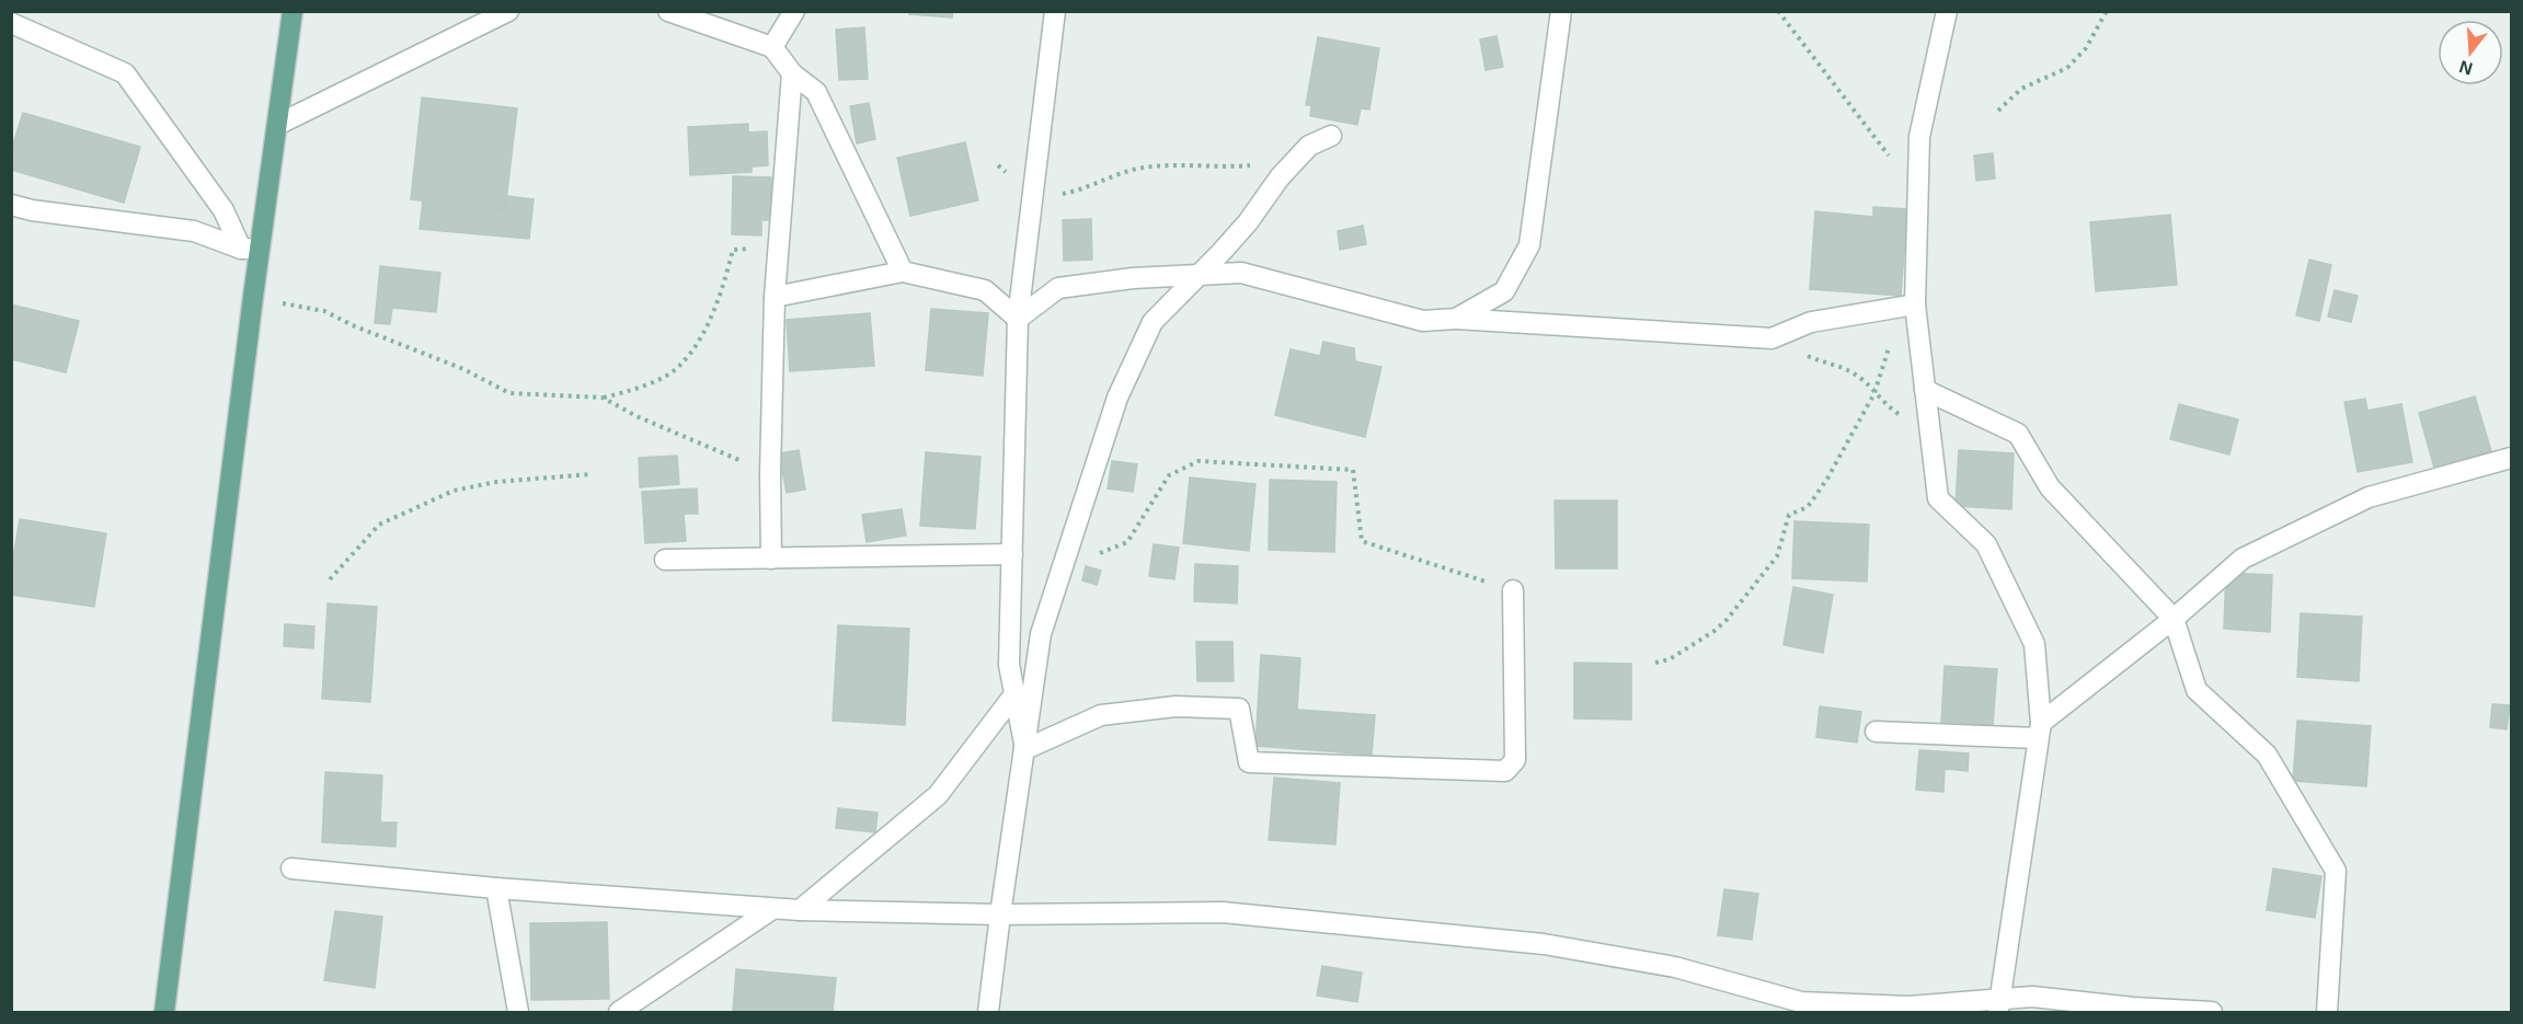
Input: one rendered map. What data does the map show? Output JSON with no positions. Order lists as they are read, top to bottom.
{
  "north": "bottom"
}
